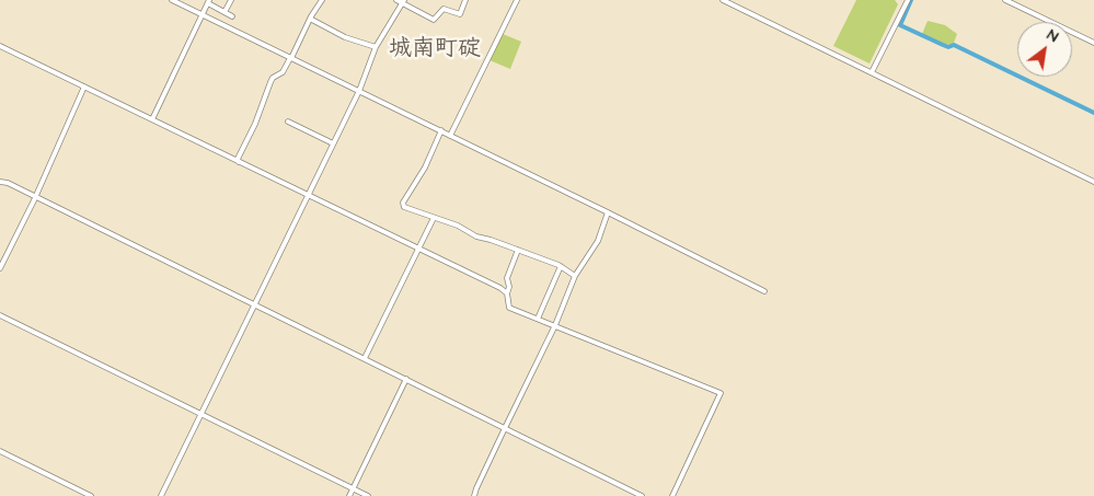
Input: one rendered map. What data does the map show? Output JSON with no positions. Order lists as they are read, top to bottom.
{
  "districts": ["城南町碇"],
  "north": "top right"
}
